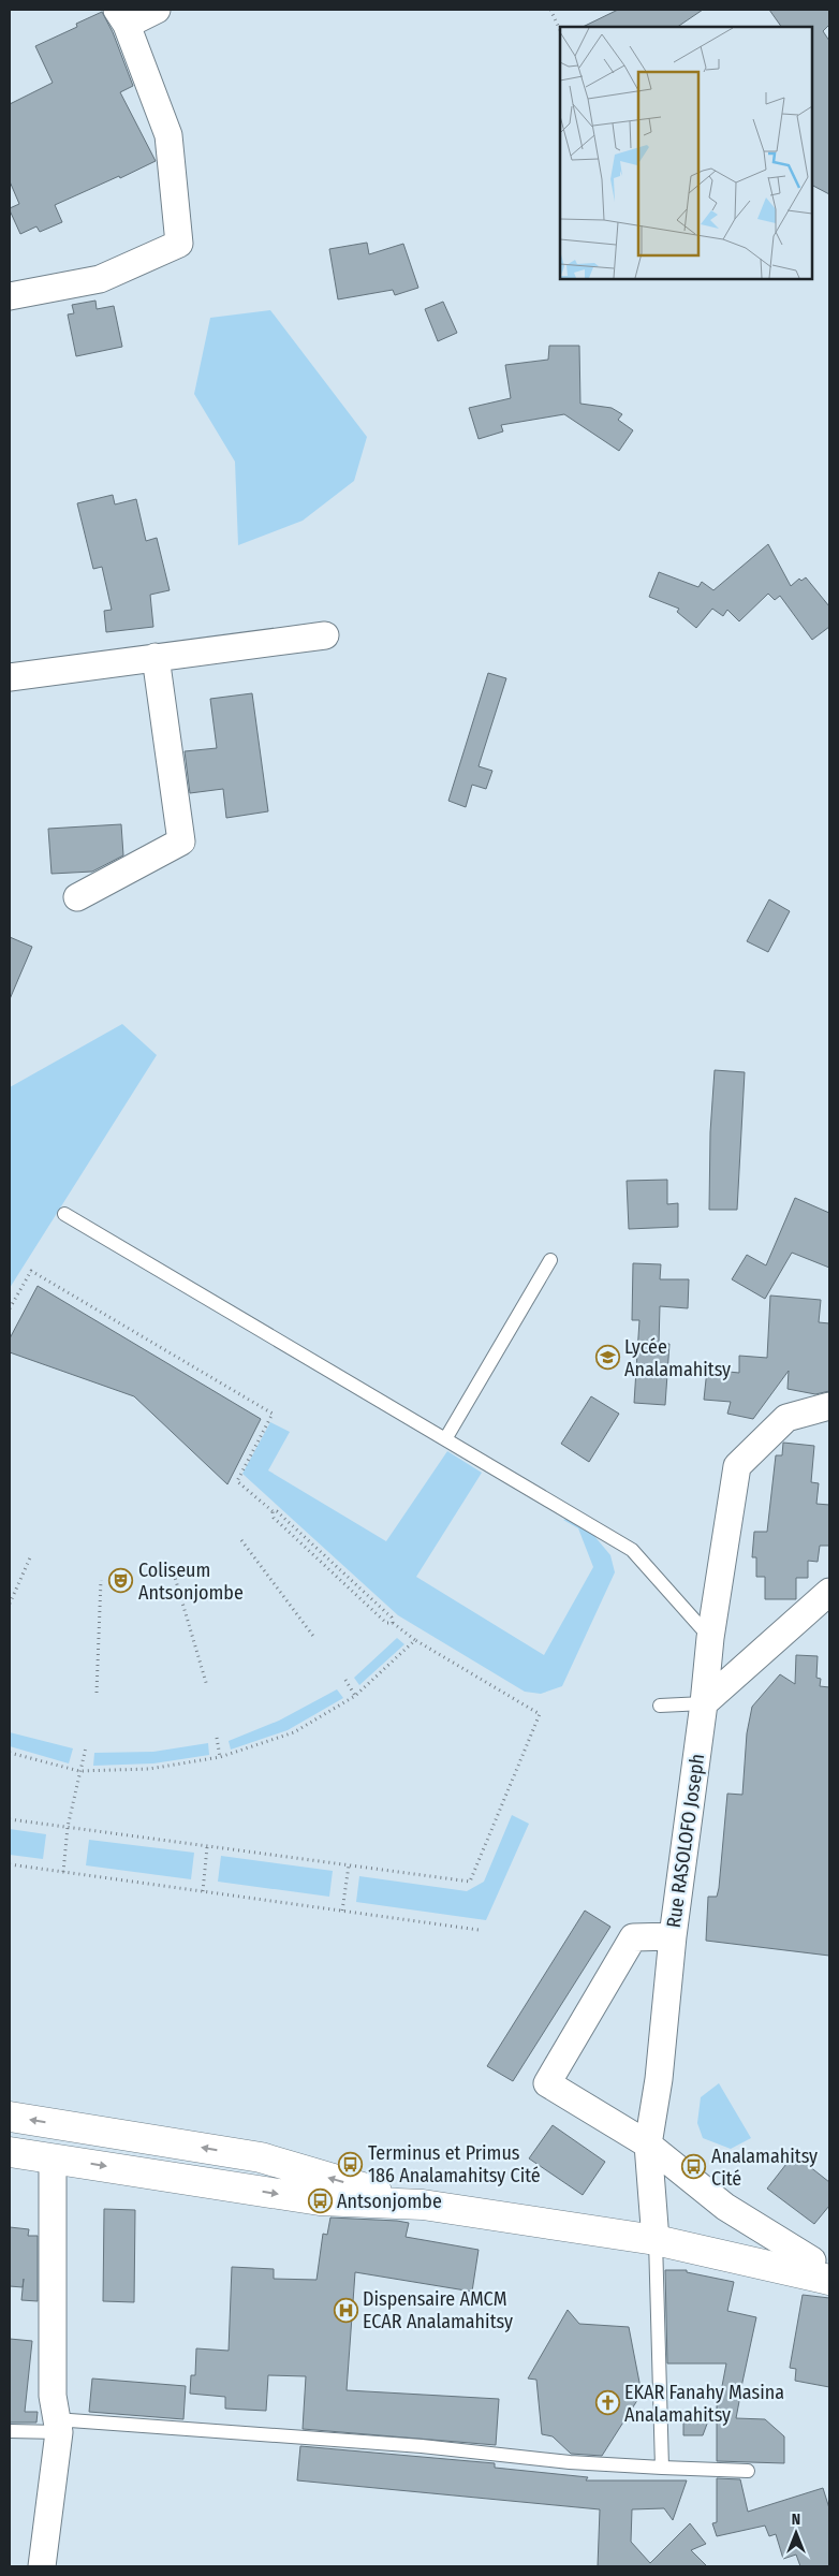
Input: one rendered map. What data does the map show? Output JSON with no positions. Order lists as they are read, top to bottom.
{
  "streets": {
    "street": ["Rue RASOLOFO Joseph"]
  },
  "places": {
    "school or university": ["Lycée Analamahitsy"],
    "theatre": ["Coliseum Antsonjombe"],
    "bus stop": ["Terminus et Primus 186 Analamahitsy Cité", "Analamahitsy Cité", "Antsonjombe"],
    "hospital": ["Dispensaire AMCM ECAR Analamahitsy"],
    "church": ["EKAR Fanahy Masina Analamahitsy"]
  },
  "north": "top"
}
